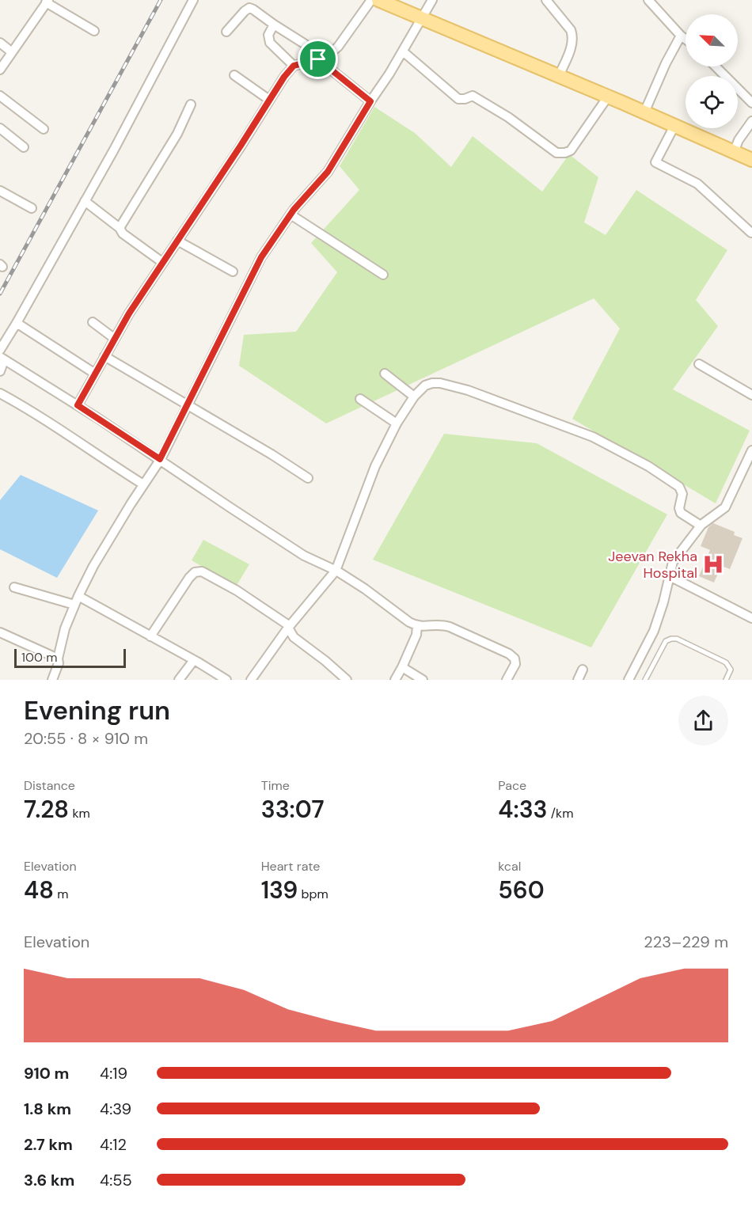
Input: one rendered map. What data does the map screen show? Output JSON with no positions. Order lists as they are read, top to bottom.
{
  "places": {
    "hospital": ["Jeevan Rekha Hospital"]
  },
  "scale_bar": "100 m",
  "north": "top left",
  "page": {
    "scale": "100 m",
    "heading": ["Evening run", "20:55 · 8 × 910 m"],
    "stats": [
      ["Distance", "7.28 km"],
      ["Time", "33:07"],
      ["Pace", "4:33 /km"],
      ["Elevation", "48 m"],
      ["Heart rate", "139 bpm"],
      ["kcal", "560"]
    ],
    "chart": ["Elevation", "223–229 m"],
    "list": [
      {
        "name": "910 m",
        "note": "4:19"
      },
      {
        "name": "1.8 km",
        "note": "4:39"
      },
      {
        "name": "2.7 km",
        "note": "4:12"
      },
      {
        "name": "3.6 km",
        "note": "4:55"
      }
    ]
  }
}
